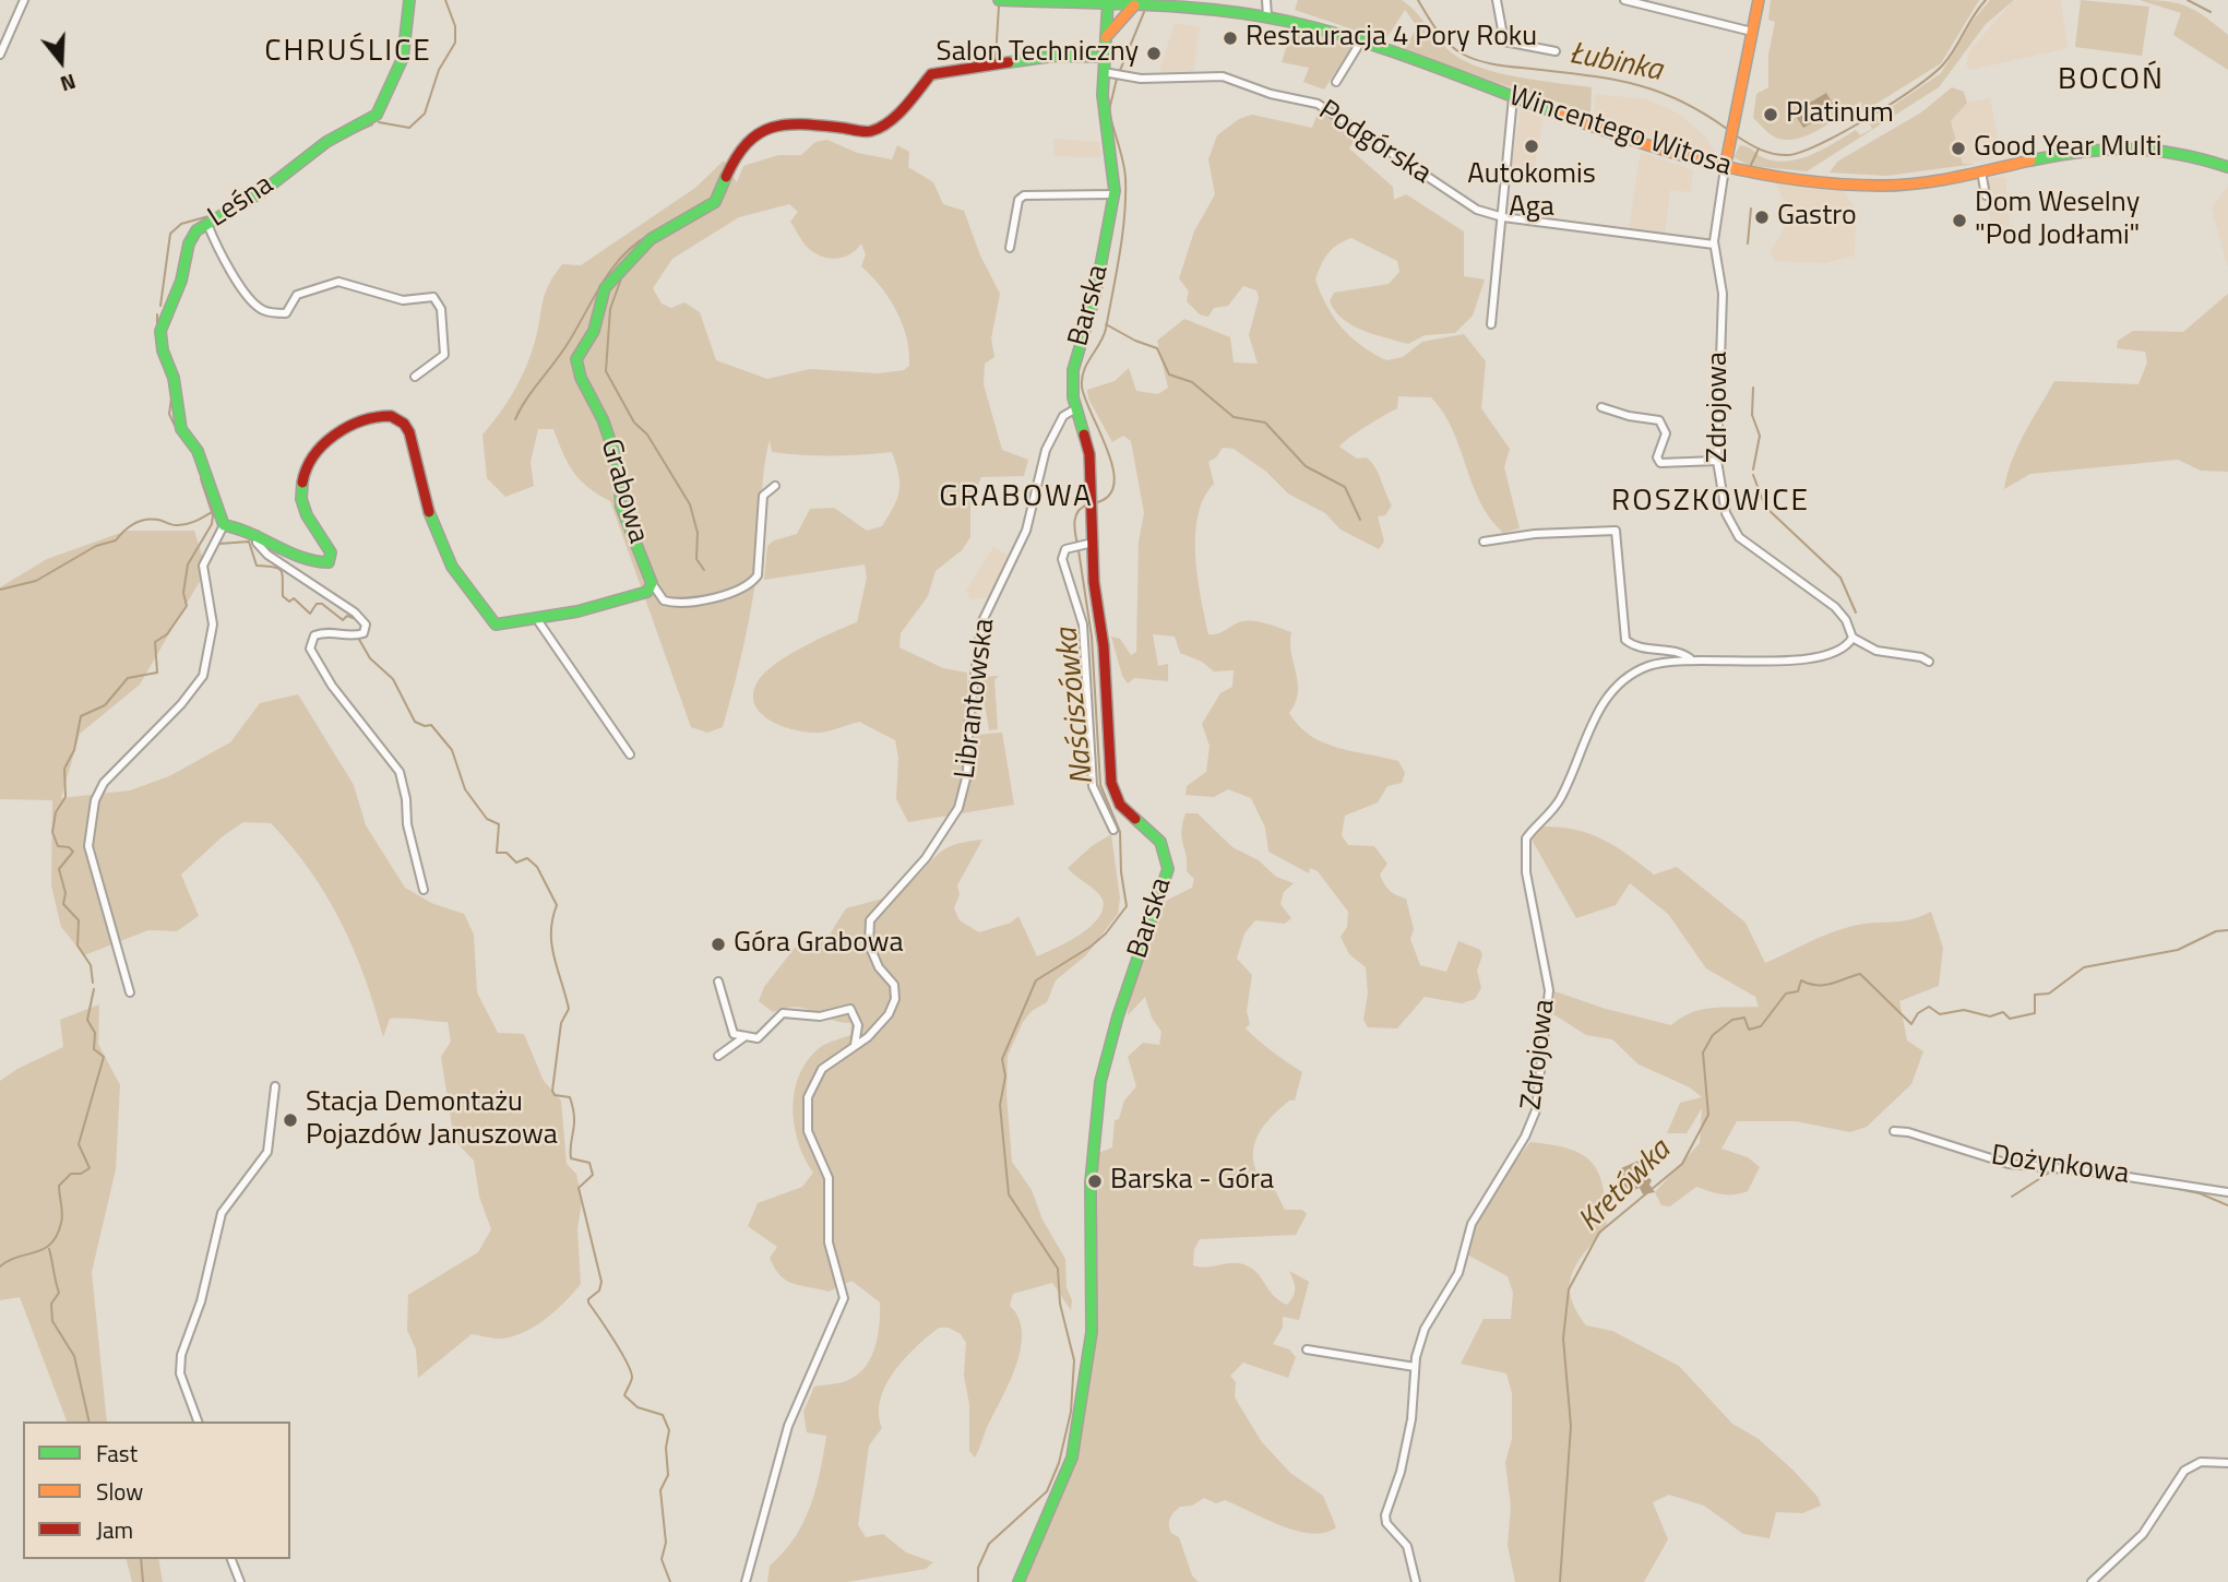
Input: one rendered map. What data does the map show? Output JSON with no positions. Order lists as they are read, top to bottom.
{
  "streets": {
    "street": [
      "Wincentego Witosa",
      "Podgórska",
      "Leśna",
      "Barska",
      "Zdrojowa",
      "Grabowa",
      "Librantowska",
      "Dożynkowa"
    ]
  },
  "crossings": [
    ["Wincentego Witosa", "Barska"],
    ["Wincentego Witosa", "Zdrojowa"],
    ["Podgórska", "Barska"],
    ["Podgórska", "Zdrojowa"],
    ["Leśna", "Grabowa"],
    ["Barska", "Grabowa"],
    ["Barska", "Librantowska"]
  ],
  "districts": [
    "CHRUŚLICE",
    "BOCOŃ",
    "GRABOWA",
    "ROSZKOWICE"
  ],
  "water": ["Łubinka", "Naściszówka", "Kretówka"],
  "places": [
    "Restauracja 4 Pory Roku",
    "Salon Techniczny",
    "Platinum",
    "Autokomis Aga",
    "Good Year Multi",
    "Gastro",
    "Dom Weselny \"Pod Jodłami\"",
    "Góra Grabowa",
    "Stacja Demontażu Pojazdów Januszowa",
    "Barska - Góra"
  ],
  "legend": ["Fast", "Slow", "Jam"],
  "north": "bottom"
}
